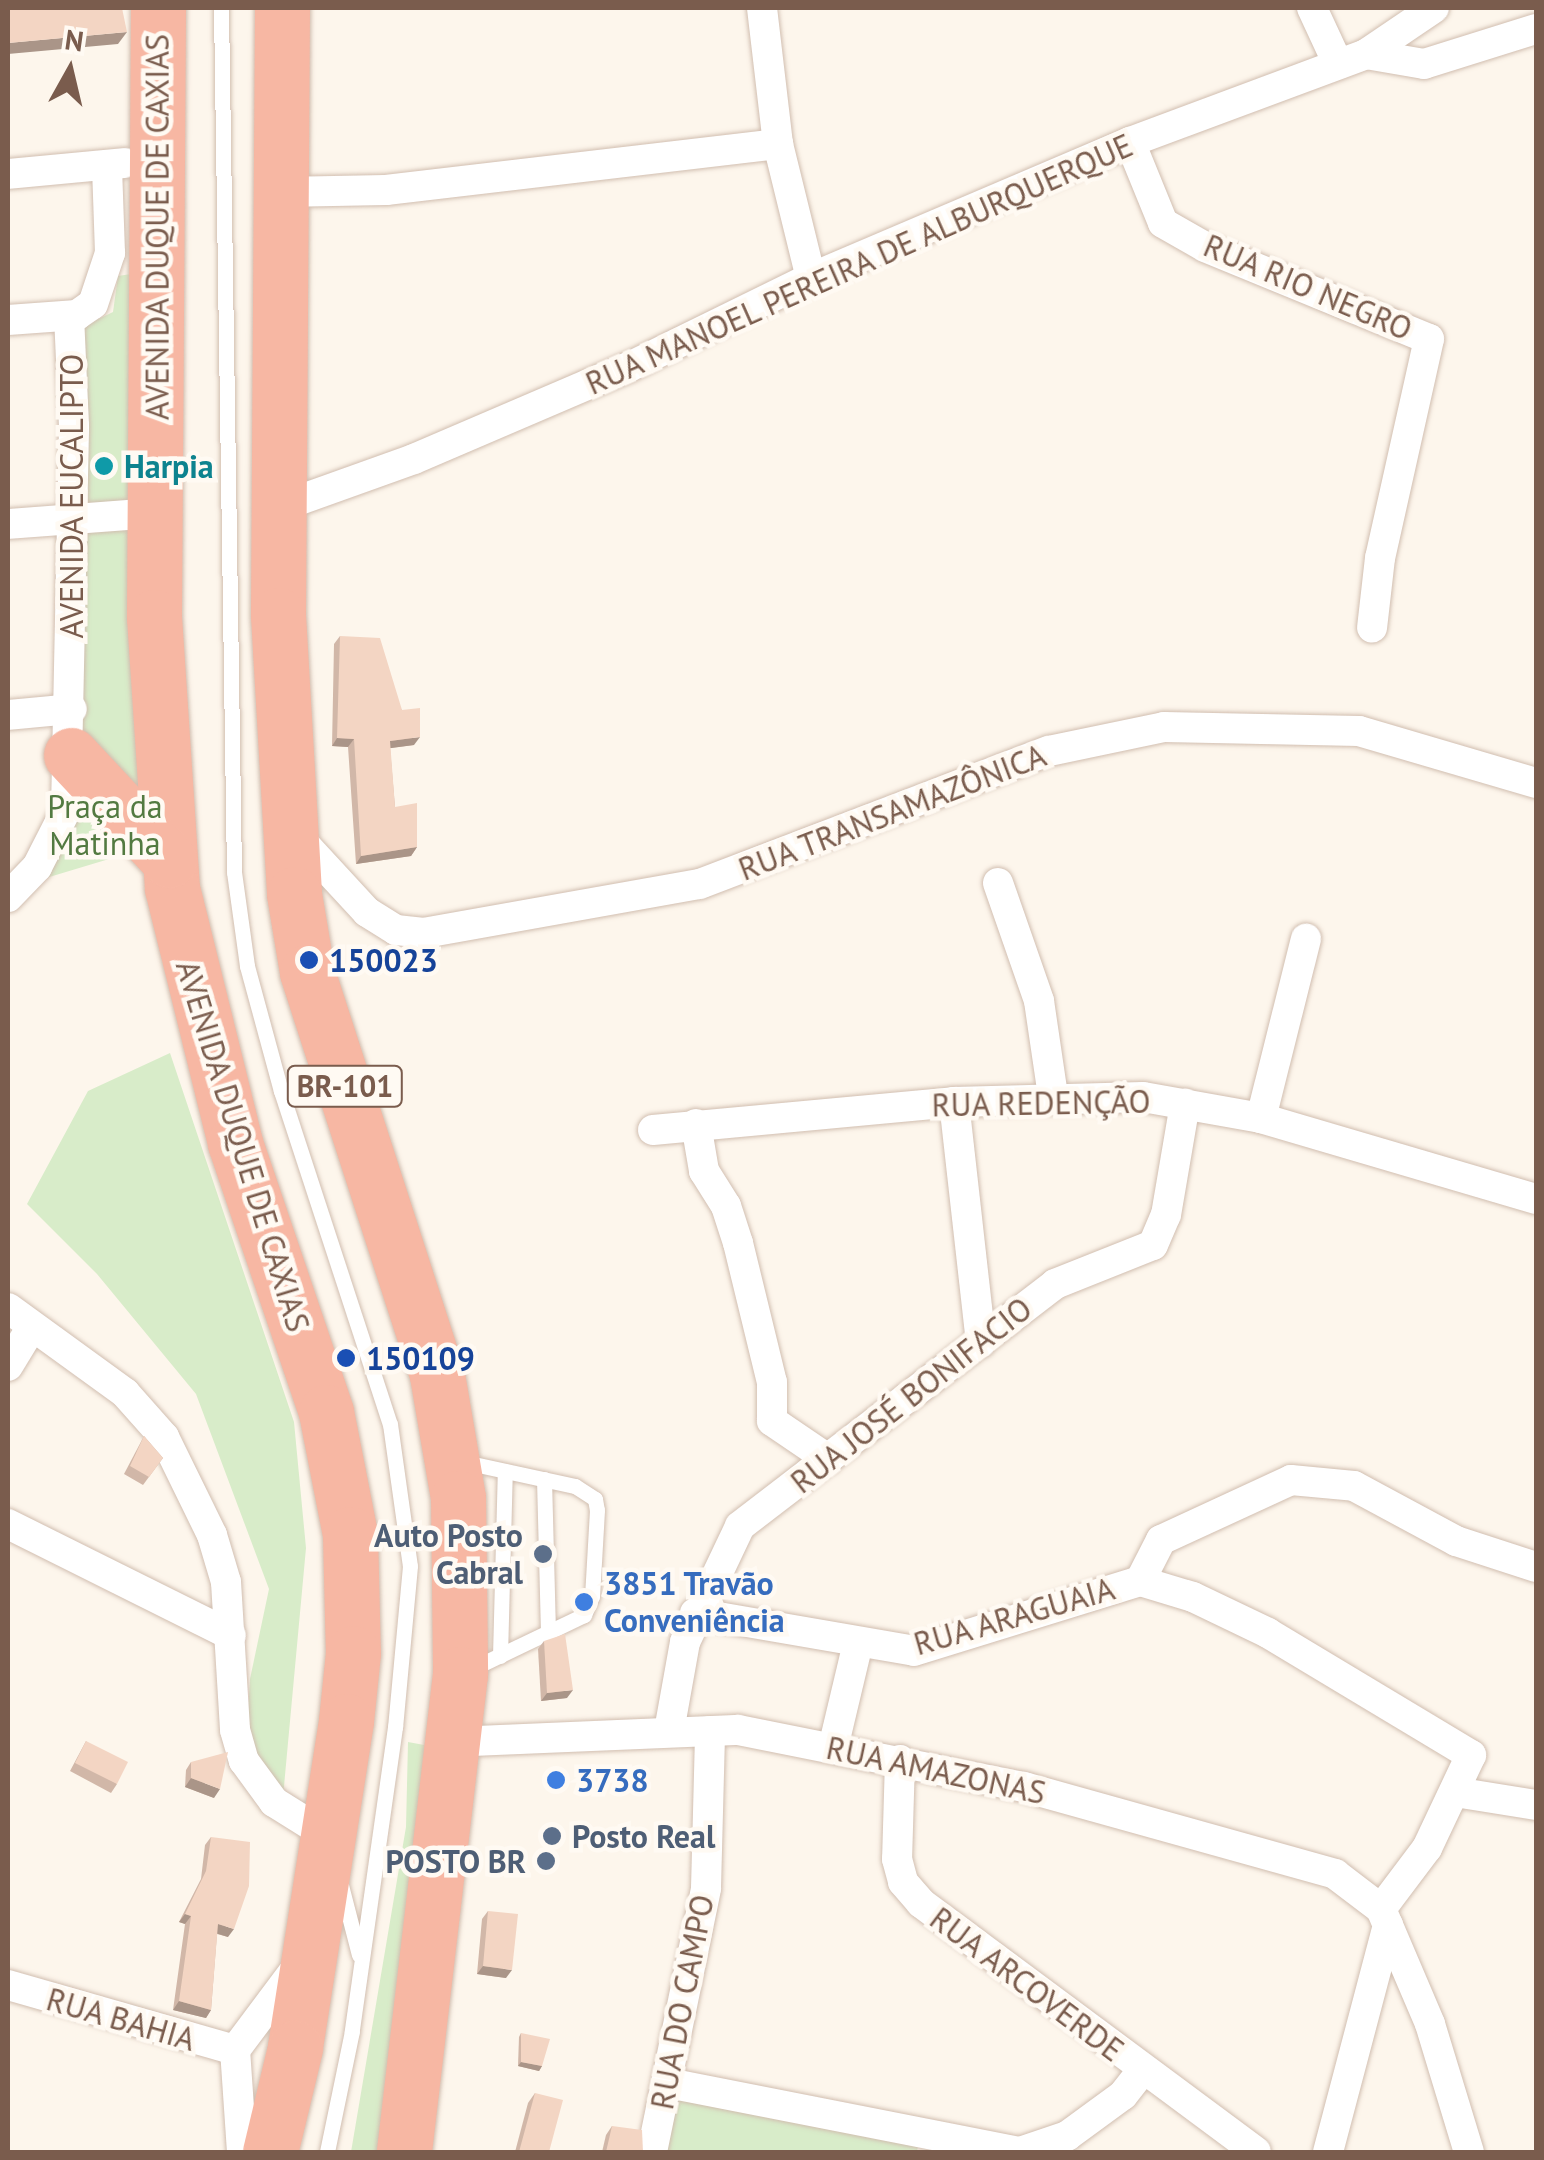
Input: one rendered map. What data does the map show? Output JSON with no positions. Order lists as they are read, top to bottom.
{
  "streets": {
    "highway": ["AVENIDA DUQUE DE CAXIAS", "BR-101"],
    "street": [
      "RUA MANOEL PEREIRA DE ALBURQUERQUE",
      "RUA RIO NEGRO",
      "AVENIDA EUCALIPTO",
      "RUA TRANSAMAZÔNICA",
      "RUA REDENÇÃO",
      "RUA JOSÉ BONIFACIO",
      "RUA ARAGUAIA",
      "RUA AMAZONAS",
      "RUA ARCOVERDE",
      "RUA DO CAMPO",
      "RUA BAHIA"
    ]
  },
  "crossings": [
    ["AVENIDA DUQUE DE CAXIAS", "RUA BAHIA"],
    ["RUA MANOEL PEREIRA DE ALBURQUERQUE", "RUA RIO NEGRO"],
    ["RUA MANOEL PEREIRA DE ALBURQUERQUE", "BR-101"],
    ["RUA TRANSAMAZÔNICA", "BR-101"],
    ["BR-101", "RUA AMAZONAS"],
    ["RUA REDENÇÃO", "RUA JOSÉ BONIFACIO"],
    ["RUA JOSÉ BONIFACIO", "RUA ARAGUAIA"],
    ["RUA JOSÉ BONIFACIO", "RUA AMAZONAS"],
    ["RUA AMAZONAS", "RUA ARCOVERDE"],
    ["RUA AMAZONAS", "RUA DO CAMPO"]
  ],
  "parks": ["Praça da Matinha"],
  "places": [
    "Harpia",
    "150023",
    "150109",
    "Auto Posto Cabral",
    "3851 Travão Conveniência",
    "3738",
    "Posto Real",
    "POSTO BR"
  ],
  "north": "top"
}
